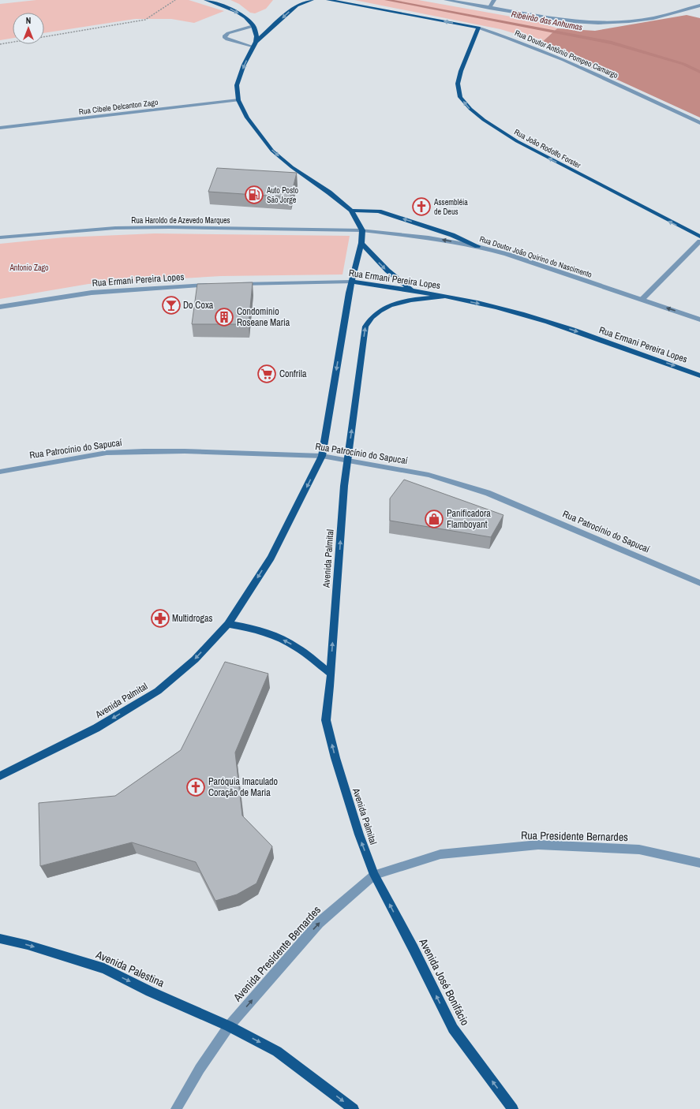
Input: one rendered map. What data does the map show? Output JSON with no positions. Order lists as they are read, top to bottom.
{
  "streets": {
    "main road": [
      "Rua Doutor Antônio Pompeo Camargo",
      "Rua João Rodolfo Forster",
      "Rua Ermani Pereira Lopes",
      "Avenida Palmital",
      "Avenida Palestina",
      "Avenida José Bonifácio"
    ],
    "street": [
      "Rua Cibele Delcanton Zago",
      "Rua Haroldo de Azevedo Marques",
      "Rua Doutor João Quirino do Nascimento",
      "Rua Patrocínio do Sapucaí",
      "Rua Presidente Bernardes",
      "Avenida Presidente Bernardes"
    ]
  },
  "crossings": [
    ["Rua Doutor Antônio Pompeo Camargo", "Rua João Rodolfo Forster"],
    ["Rua Haroldo de Azevedo Marques", "Rua Doutor João Quirino do Nascimento"],
    ["Rua Haroldo de Azevedo Marques", "Avenida Palmital"],
    ["Rua Doutor João Quirino do Nascimento", "Avenida Palmital"],
    ["Rua Ermani Pereira Lopes", "Avenida Palmital"],
    ["Rua Patrocínio do Sapucaí", "Avenida Palmital"],
    ["Avenida Palmital", "Rua Presidente Bernardes"],
    ["Avenida Palmital", "Avenida Presidente Bernardes"],
    ["Avenida Palmital", "Avenida José Bonifácio"],
    ["Rua Presidente Bernardes", "Avenida Presidente Bernardes"],
    ["Rua Presidente Bernardes", "Avenida José Bonifácio"],
    ["Avenida Presidente Bernardes", "Avenida Palestina"],
    ["Avenida Presidente Bernardes", "Avenida José Bonifácio"]
  ],
  "one_way": [
    "Rua Doutor Antônio Pompeo Camargo",
    "Rua João Rodolfo Forster",
    "Rua Doutor João Quirino do Nascimento",
    "Rua Ermani Pereira Lopes",
    "Avenida Presidente Bernardes",
    "Avenida Palestina",
    "Avenida José Bonifácio"
  ],
  "water": ["Ribeirão das Anhumas"],
  "parks": ["Antonio Zago"],
  "places": {
    "fuel station": ["Auto Posto São Jorge"],
    "church": ["Assembléia de Deus", "Paróquia Imaculado Coração de Maria"],
    "bar": ["Do Coxa"],
    "building": ["Condominio Roseane Maria"],
    "supermarket": ["Confrila"],
    "shop": ["Panificadora Flamboyant"],
    "pharmacy": ["Multidrogas"]
  },
  "north": "top"
}
